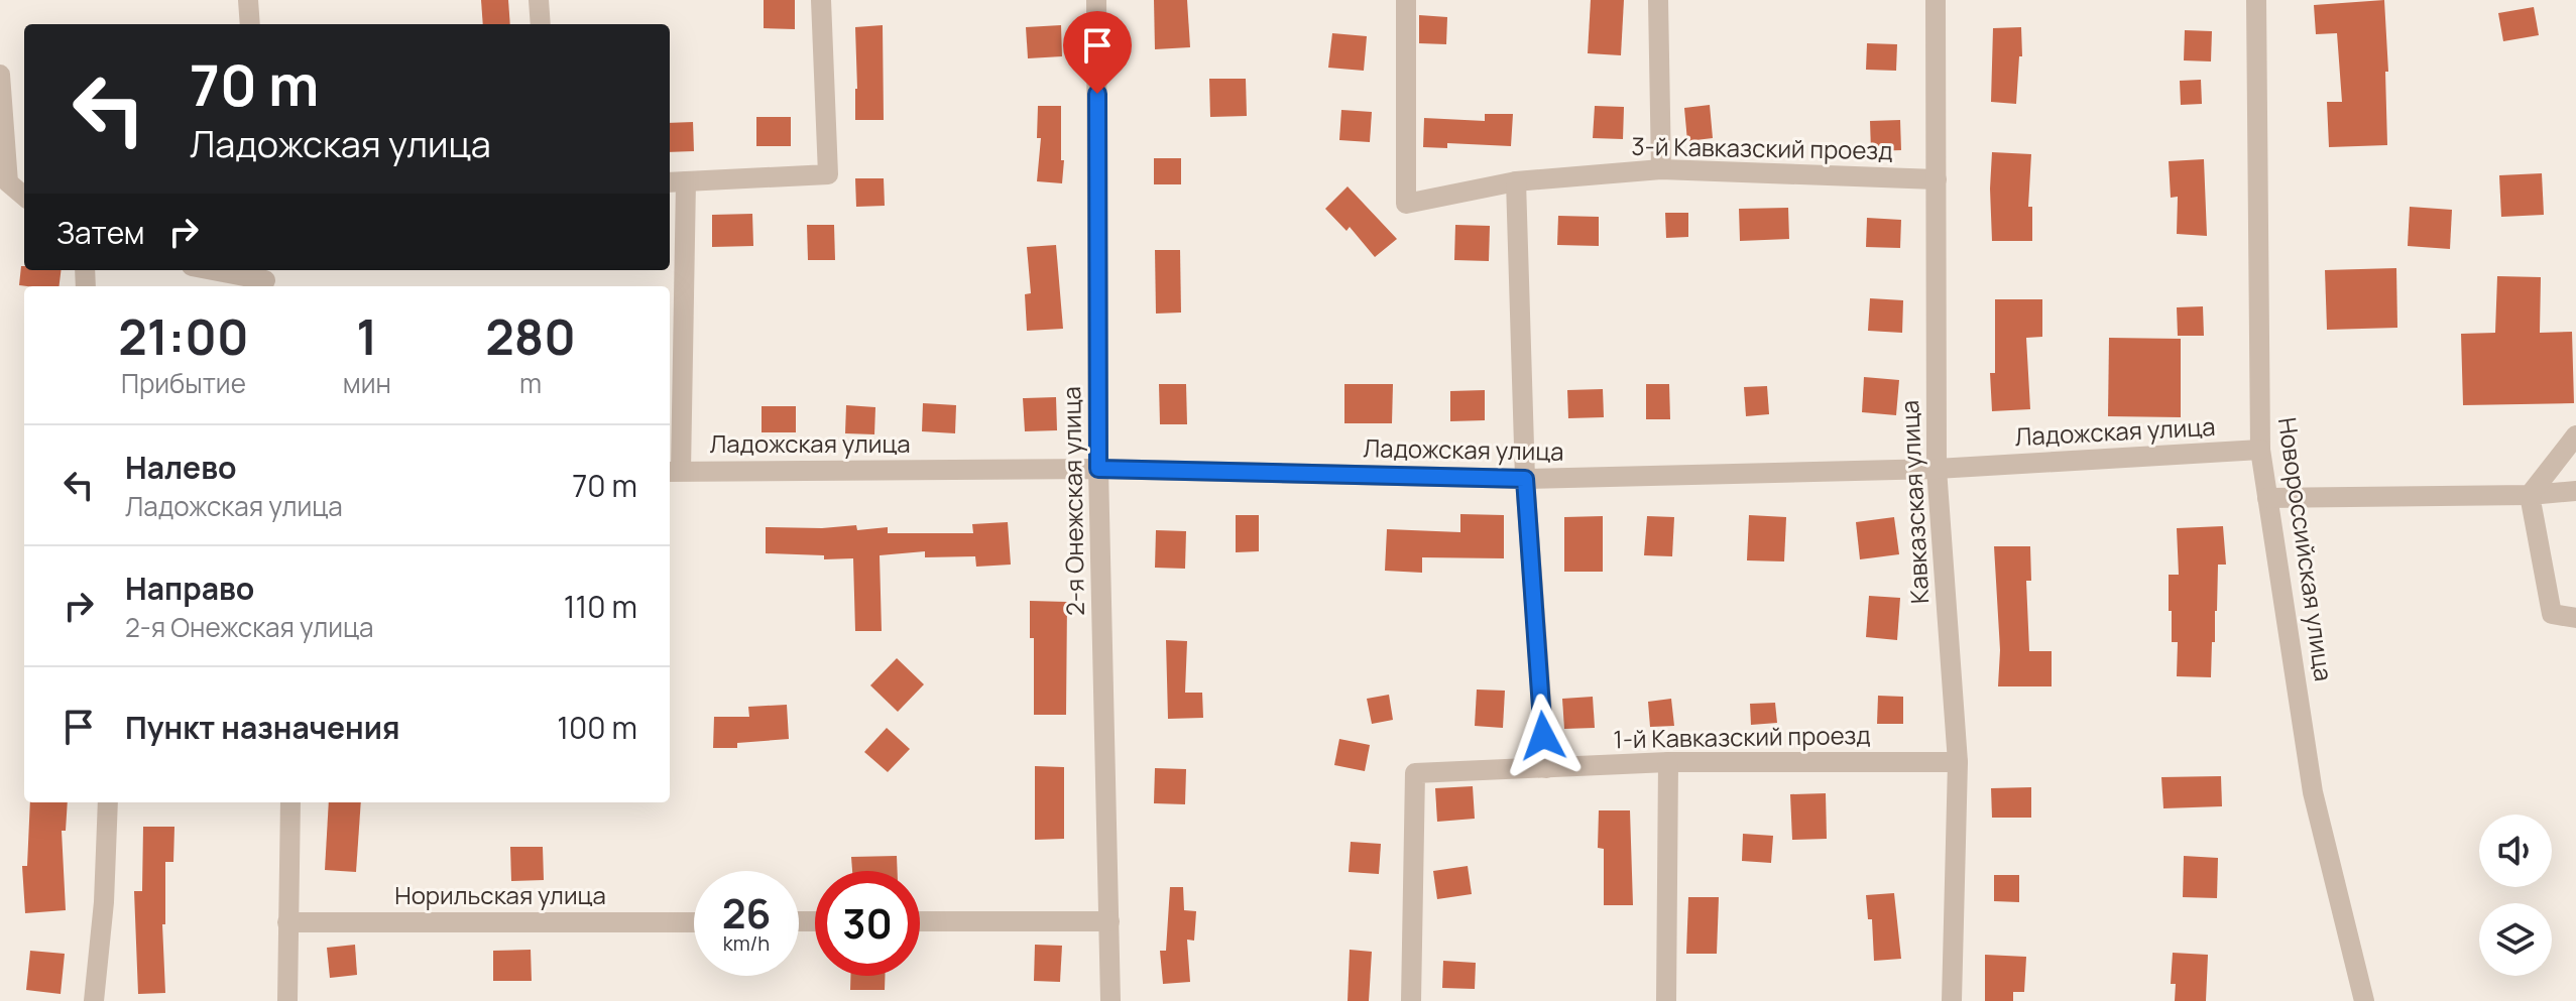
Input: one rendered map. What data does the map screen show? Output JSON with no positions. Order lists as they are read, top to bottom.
{
  "streets": {
    "street": [
      "3-й Кавказский проезд",
      "Ладожская улица",
      "2-я Онежская улица",
      "Кавказская улица",
      "Новороссийская улица",
      "1-й Кавказский проезд",
      "Норильская улица"
    ]
  },
  "crossings": [
    ["3-й Кавказский проезд", "Кавказская улица"],
    ["Ладожская улица", "2-я Онежская улица"],
    ["Ладожская улица", "Кавказская улица"],
    ["Ладожская улица", "Новороссийская улица"],
    ["Кавказская улица", "1-й Кавказский проезд"]
  ],
  "page": {
    "turn": ["70 m", "Ладожская улица"],
    "then": "Затем",
    "eta": [
      "21:00",
      "Прибытие",
      "1",
      "мин",
      "280",
      "m"
    ],
    "list": [
      {
        "name": "Налево",
        "note": "Ладожская улица",
        "value": "70 m"
      },
      {
        "name": "Направо",
        "note": "2-я Онежская улица",
        "value": "110 m"
      },
      {
        "name": "Пункт назначения",
        "value": "100 m"
      }
    ],
    "speed": "26 km/h",
    "limit": "30"
  }
}
